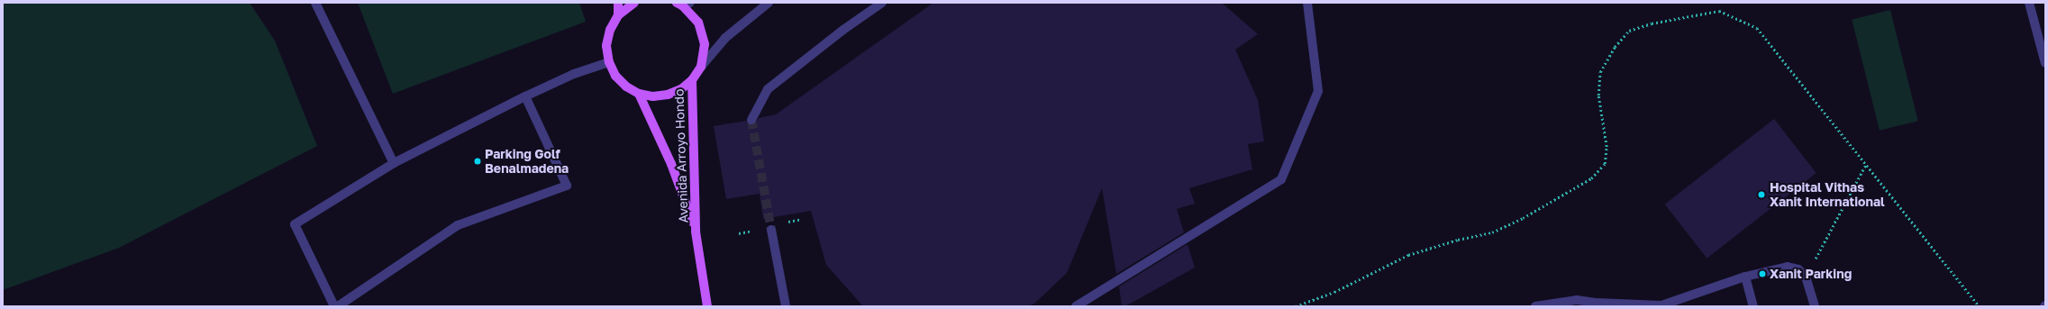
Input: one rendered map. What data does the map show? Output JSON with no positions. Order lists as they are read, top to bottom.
{
  "streets": {
    "main road": ["Avenida Arroyo Hondo"]
  },
  "places": ["Parking Golf Benalmadena", "Hospital Vithas Xanit International", "Xanit Parking"]
}
